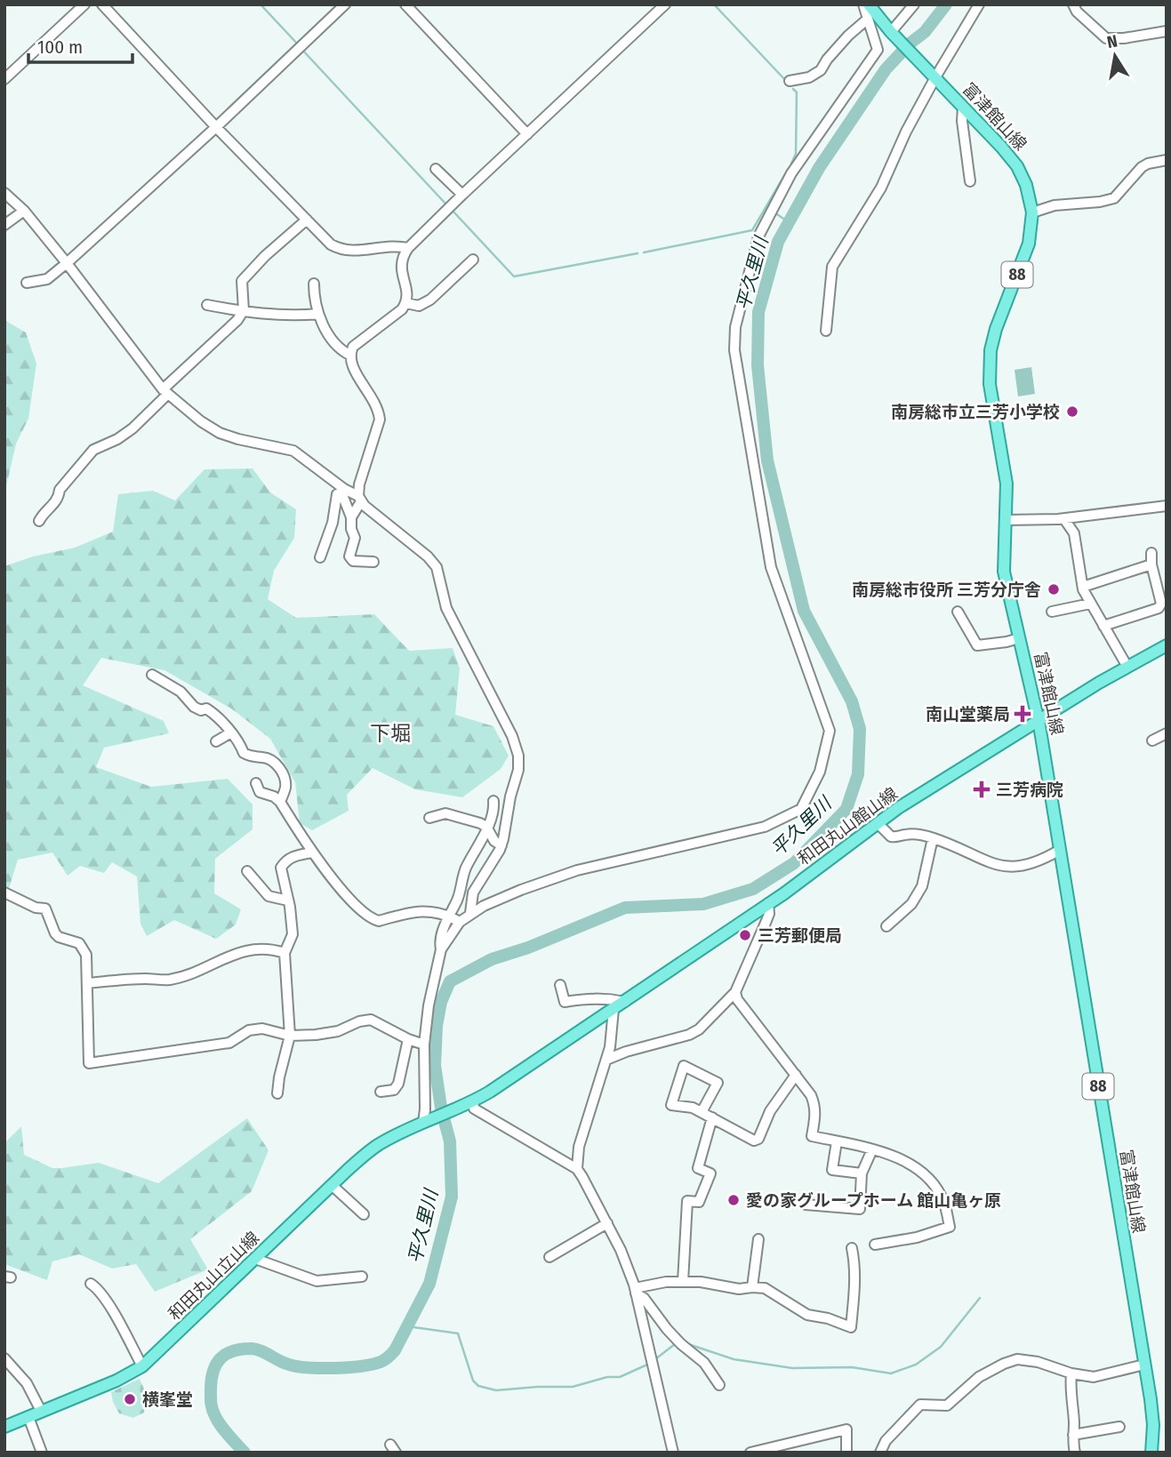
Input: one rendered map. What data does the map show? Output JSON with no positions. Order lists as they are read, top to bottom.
{
  "streets": {
    "main road": [
      "富津館山線",
      "88",
      "和田丸山館山線",
      "和田丸山立山線"
    ]
  },
  "crossings": [
    ["富津館山線", "和田丸山館山線"],
    ["和田丸山館山線", "和田丸山立山線"]
  ],
  "districts": ["下堀"],
  "water": ["平久里川"],
  "places": {
    "other": [
      "南房総市立三芳小学校",
      "南房総市役所 三芳分庁舎",
      "三芳郵便局",
      "愛の家グループホーム 館山亀ヶ原",
      "横峯堂"
    ],
    "health": ["南山堂薬局", "三芳病院"]
  },
  "scale_bar": "100 m",
  "north": "top"
}
